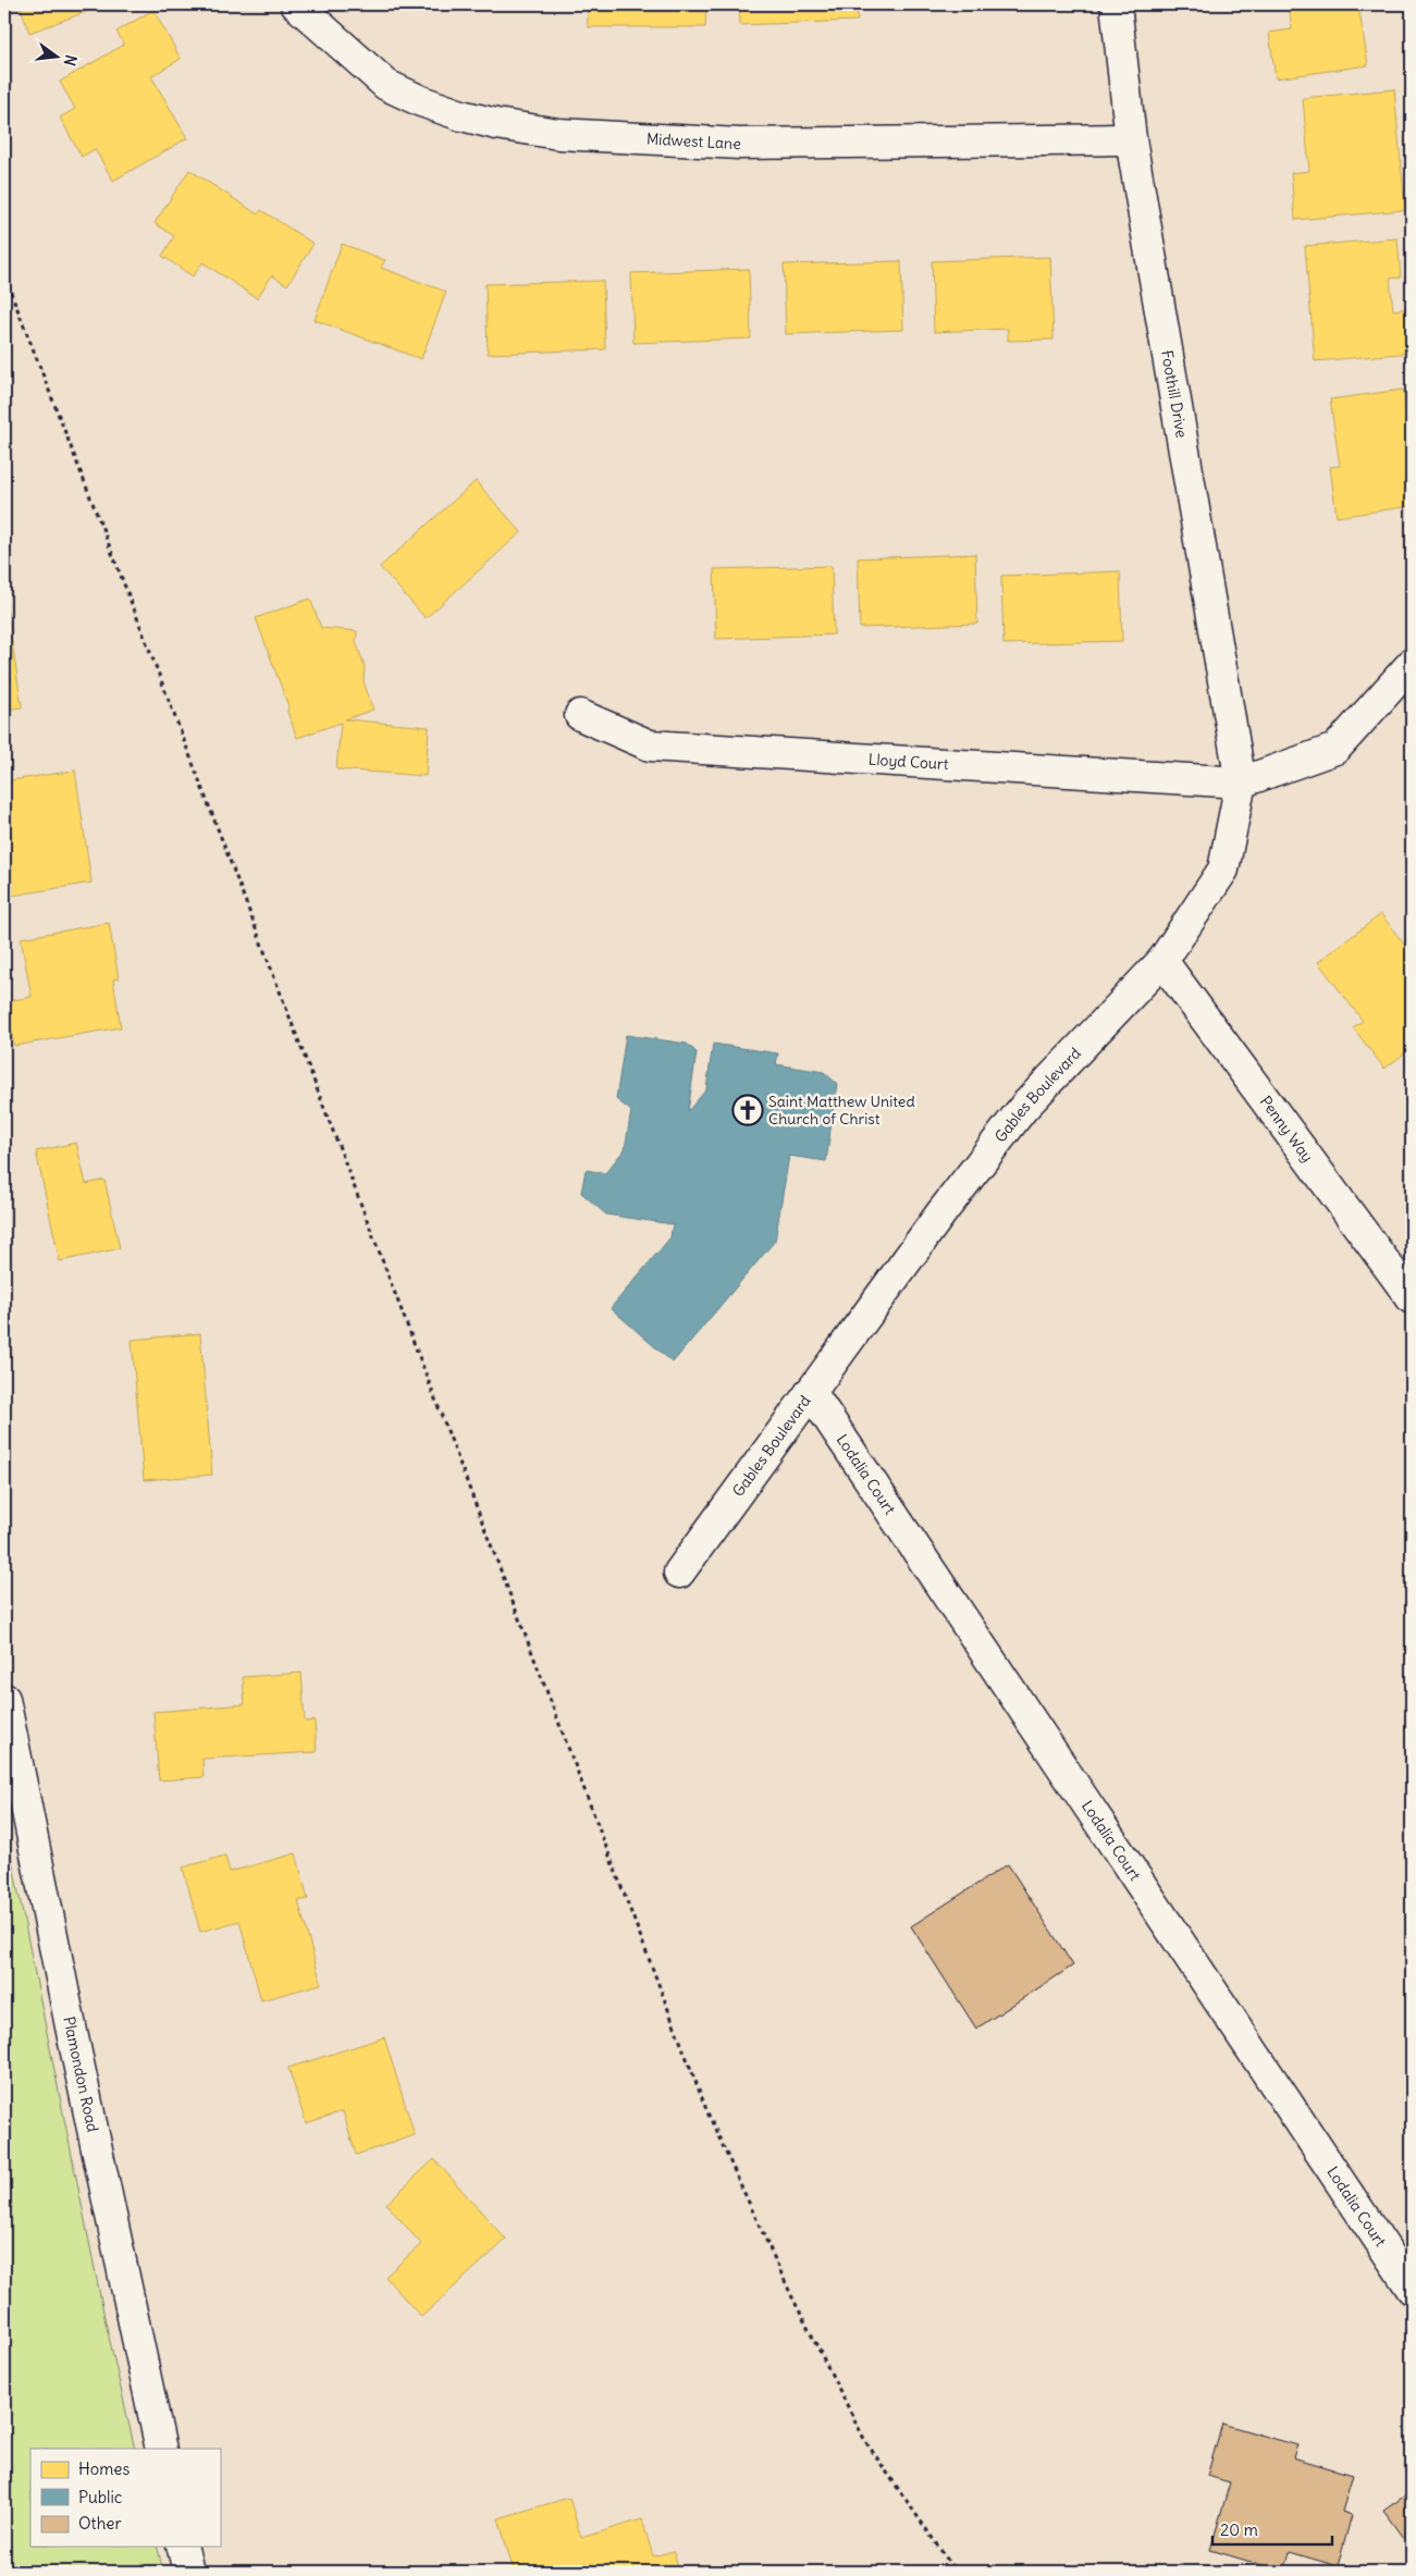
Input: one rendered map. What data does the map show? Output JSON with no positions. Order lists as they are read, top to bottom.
{
  "streets": {
    "street": [
      "Midwest Lane",
      "Foothill Drive",
      "Lloyd Court",
      "Gables Boulevard",
      "Penny Way",
      "Lodalia Court",
      "Plamondon Road"
    ]
  },
  "crossings": [
    ["Midwest Lane", "Foothill Drive"],
    ["Foothill Drive", "Lloyd Court"],
    ["Foothill Drive", "Gables Boulevard"],
    ["Lloyd Court", "Gables Boulevard"],
    ["Gables Boulevard", "Penny Way"],
    ["Gables Boulevard", "Lodalia Court"]
  ],
  "places": {
    "church": ["Saint Matthew United Church of Christ"]
  },
  "legend": ["Homes", "Public", "Other"],
  "scale_bar": "20 m",
  "north": "right"
}
